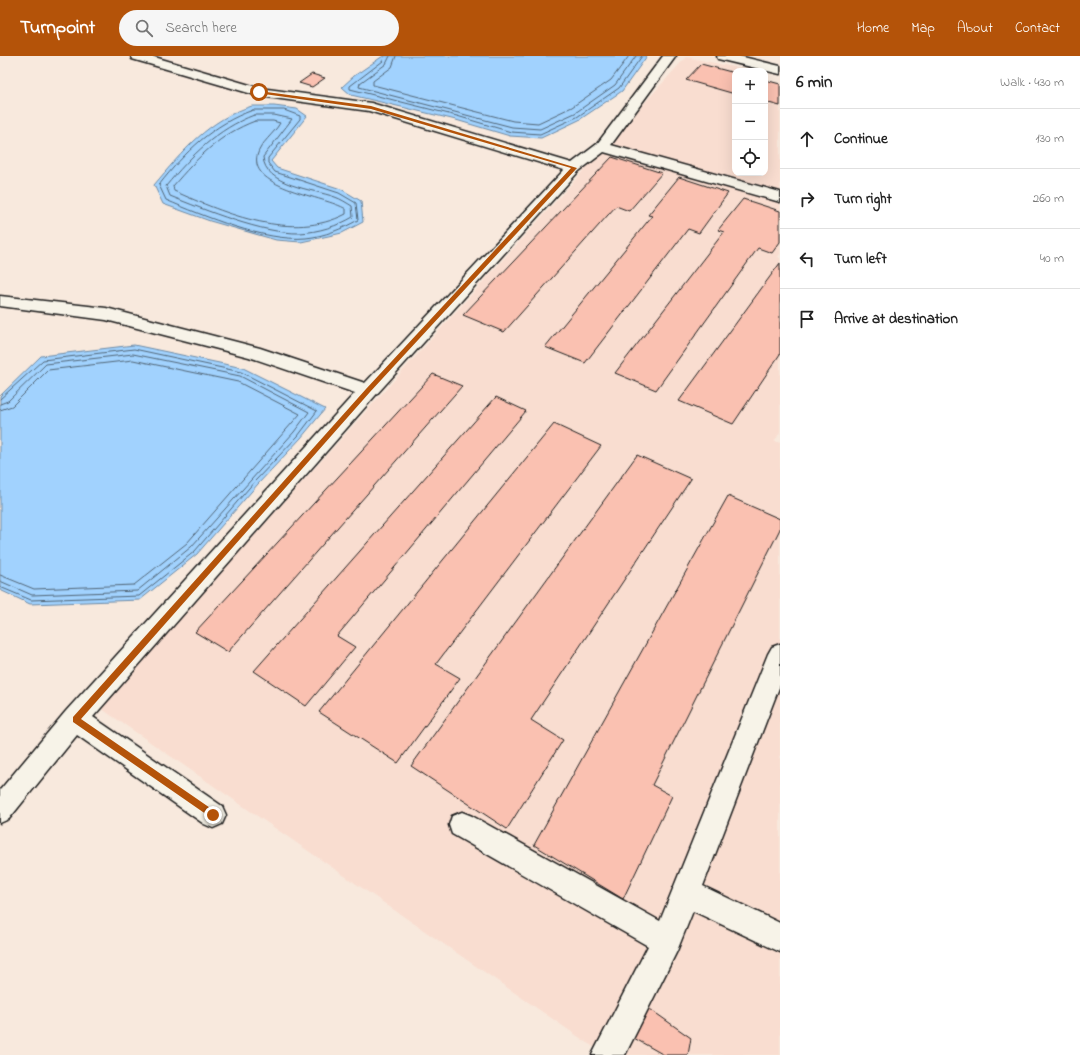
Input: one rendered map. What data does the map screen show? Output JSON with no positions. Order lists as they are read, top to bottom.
{
  "page": {
    "header": "Turnpoint",
    "search": "Search here",
    "nav": [
      "Home",
      "Map",
      "About",
      "Contact"
    ],
    "heading": ["6 min", "Walk · 430 m"],
    "map_buttons": ["+", "−"],
    "list": [
      ["Continue", "130 m"],
      ["Turn right", "260 m"],
      ["Turn left", "40 m"],
      "Arrive at destination"
    ]
  }
}
